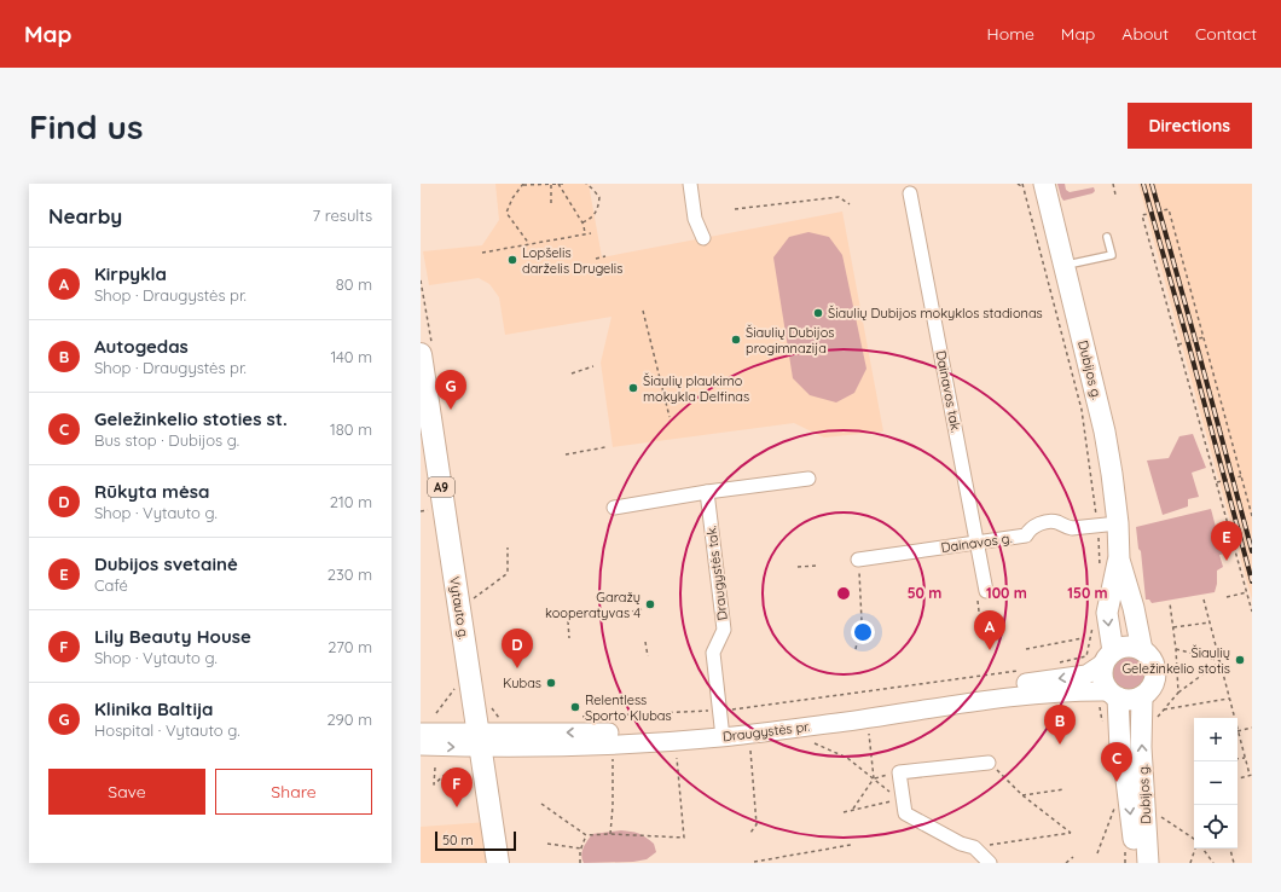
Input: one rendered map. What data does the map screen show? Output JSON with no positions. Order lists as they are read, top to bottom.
{
  "streets": {
    "highway": ["A9", "Vytauto g."],
    "main road": ["Dubijos g.", "Draugystės pr."],
    "street": ["Dainavos tak.", "Dainavos g.", "Draugystės tak."]
  },
  "crossings": [
    ["Dubijos g.", "Dainavos g."],
    ["Dubijos g.", "Draugystės pr."],
    ["Dainavos tak.", "Dainavos g."],
    ["Draugystės tak.", "Draugystės pr."],
    ["Vytauto g.", "Draugystės pr."]
  ],
  "places": [
    "Lopšelis darželis Drugelis",
    "Šiaulių Dubijos mokyklos stadionas",
    "Šiaulių Dubijos progimnazija",
    "Šiaulių plaukimo mokykla Delfinas",
    "Garažų kooperatyvas 4",
    "Šiaulių Geležinkelio stotis",
    "Kubas",
    "Relentless Sporto Klubas"
  ],
  "scale_bar": "50 m",
  "page": {
    "header": "Map",
    "nav": [
      "Home",
      "Map",
      "About",
      "Contact"
    ],
    "buttons": [
      "Directions",
      ["Save", "Share"]
    ],
    "title": "Find us",
    "heading": ["Nearby", "7 results"],
    "list": [
      {
        "mark": "A",
        "name": "Kirpykla",
        "note": "Shop · Draugystės pr.",
        "value": "80 m"
      },
      {
        "mark": "B",
        "name": "Autogedas",
        "note": "Shop · Draugystės pr.",
        "value": "140 m"
      },
      {
        "mark": "C",
        "name": "Geležinkelio stoties st.",
        "note": "Bus stop · Dubijos g.",
        "value": "180 m"
      },
      {
        "mark": "D",
        "name": "Rūkyta mėsa",
        "note": "Shop · Vytauto g.",
        "value": "210 m"
      },
      {
        "mark": "E",
        "name": "Dubijos svetainė",
        "note": "Café",
        "value": "230 m"
      },
      {
        "mark": "F",
        "name": "Lily Beauty House",
        "note": "Shop · Vytauto g.",
        "value": "270 m"
      },
      {
        "mark": "G",
        "name": "Klinika Baltija",
        "note": "Hospital · Vytauto g.",
        "value": "290 m"
      }
    ],
    "pins": [
      "G",
      "E",
      "A",
      "D",
      "B",
      "C",
      "F"
    ],
    "map_buttons": ["+", "−"],
    "scale": "50 m"
  },
  "rings": ["50 m", "100 m", "150 m"]
}
